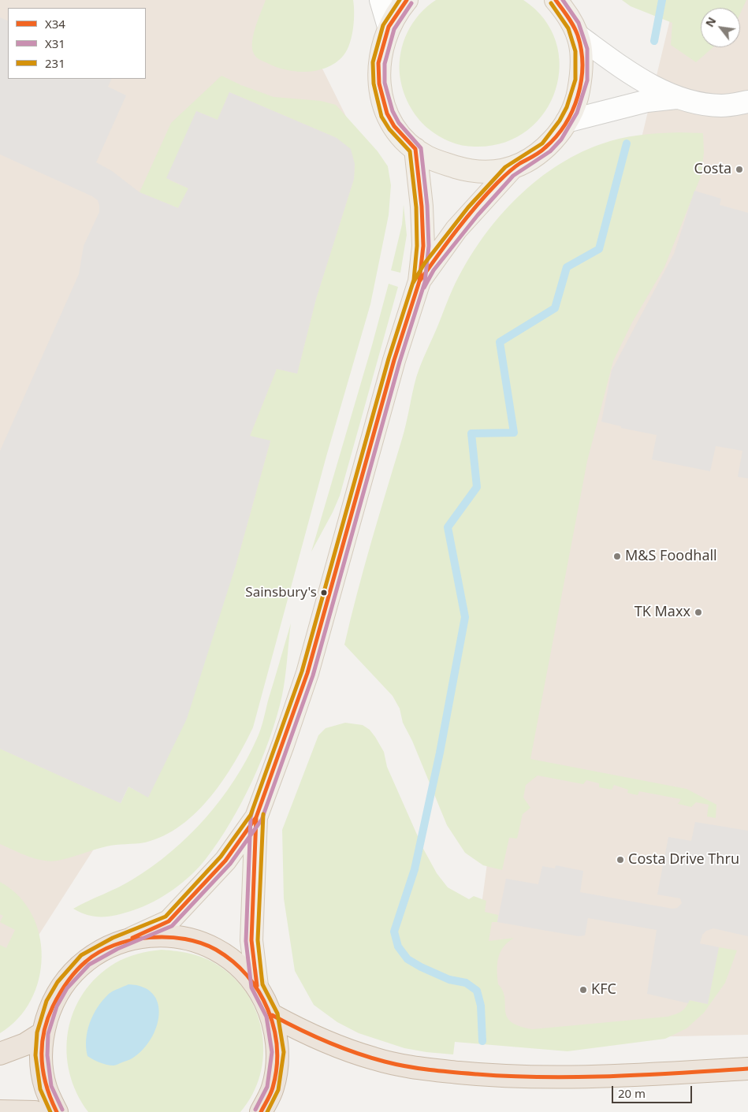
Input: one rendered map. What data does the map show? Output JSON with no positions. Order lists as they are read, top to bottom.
{
  "places": [
    "Costa",
    "M&S Foodhall",
    "Sainsbury's",
    "TK Maxx",
    "Costa Drive Thru",
    "KFC"
  ],
  "lines": ["transit line X34", "transit line X31", "transit line 231"],
  "legend": ["X34", "X31", "231"],
  "scale_bar": "20 m",
  "north": "top left"
}
